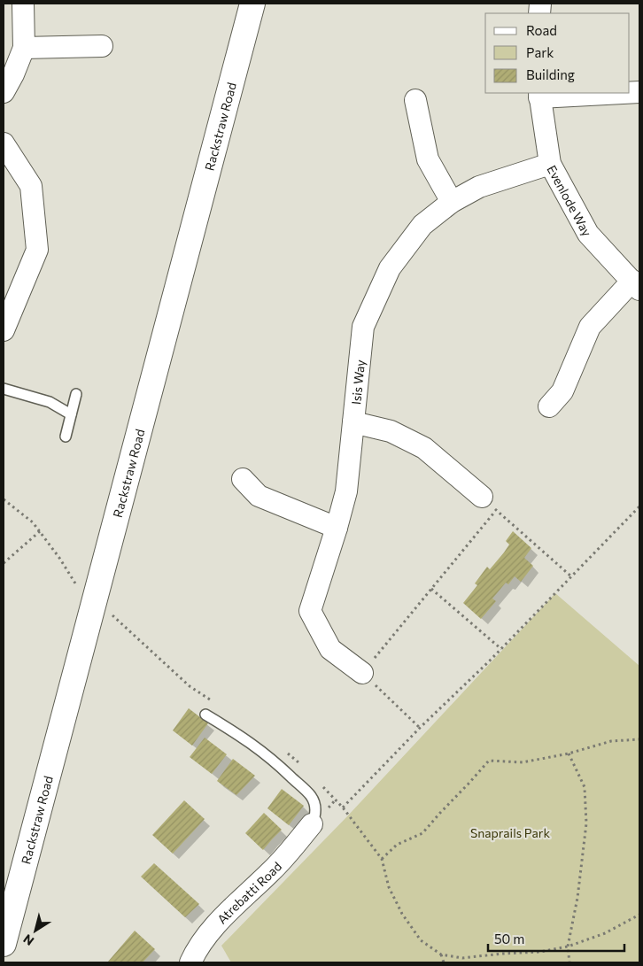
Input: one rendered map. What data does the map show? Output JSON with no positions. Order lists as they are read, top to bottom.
{
  "streets": {
    "main road": ["Rackstraw Road"],
    "street": ["Evenlode Way", "Isis Way", "Atrebatti Road"]
  },
  "crossings": [
    ["Evenlode Way", "Isis Way"]
  ],
  "parks": ["Snaprails Park"],
  "legend": ["Road", "Park", "Building"],
  "scale_bar": "50 m",
  "north": "bottom left"
}
